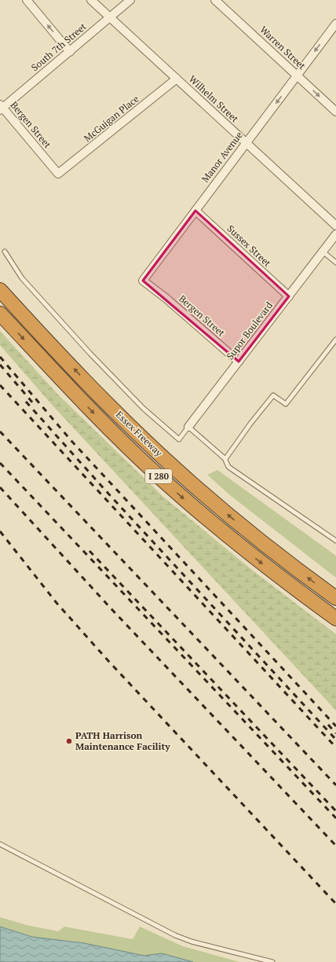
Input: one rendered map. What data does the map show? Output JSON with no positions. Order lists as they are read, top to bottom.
{
  "streets": {
    "highway": ["Essex Freeway", "I 280"],
    "street": [
      "South 7th Street",
      "Warren Street",
      "Wilhelm Street",
      "McGuigan Place",
      "Bergen Street",
      "Manor Avenue",
      "Sussex Street",
      "Supor Boulevard"
    ]
  },
  "crossings": [
    ["South 7th Street", "Wilhelm Street"],
    ["South 7th Street", "Bergen Street"],
    ["Warren Street", "Manor Avenue"],
    ["Wilhelm Street", "McGuigan Place"],
    ["Wilhelm Street", "Manor Avenue"],
    ["McGuigan Place", "Bergen Street"],
    ["Bergen Street", "Manor Avenue"],
    ["Bergen Street", "Supor Boulevard"],
    ["Manor Avenue", "Sussex Street"],
    ["Sussex Street", "Supor Boulevard"]
  ],
  "one_way": ["Manor Avenue"],
  "places": ["PATH Harrison Maintenance Facility"]
}
